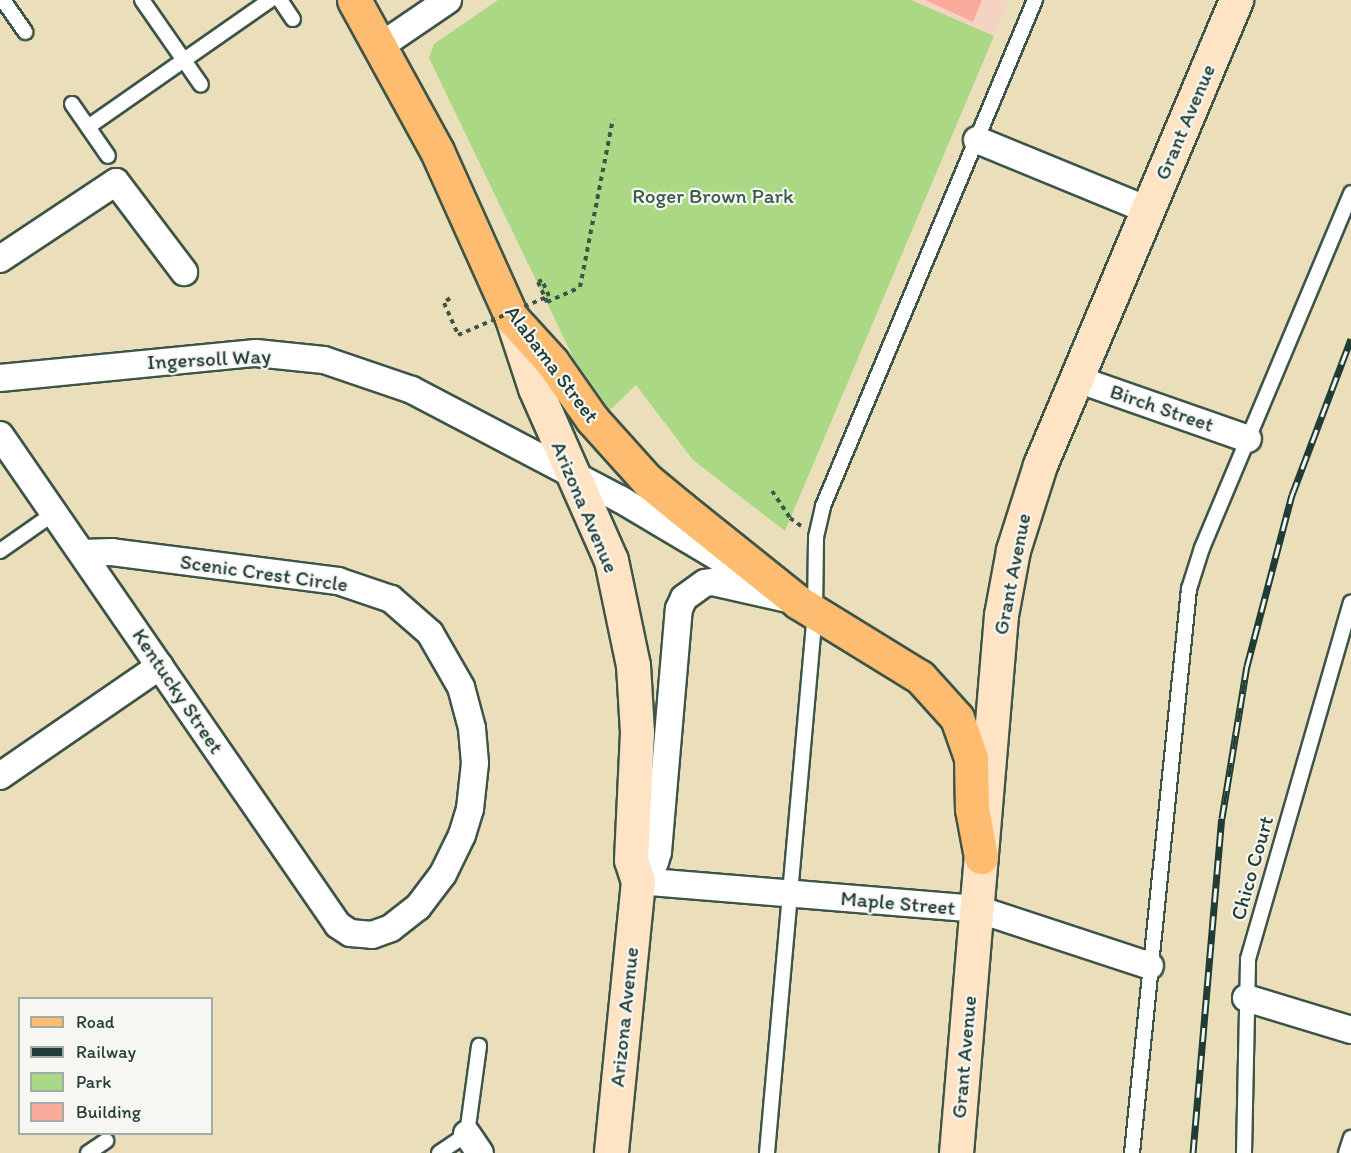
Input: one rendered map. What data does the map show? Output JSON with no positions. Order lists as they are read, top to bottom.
{
  "streets": {
    "main road": ["Grant Avenue", "Alabama Street", "Arizona Avenue"],
    "street": [
      "Ingersoll Way",
      "Birch Street",
      "Scenic Crest Circle",
      "Kentucky Street",
      "Maple Street"
    ],
    "lane": ["Chico Court"]
  },
  "crossings": [
    ["Grant Avenue", "Alabama Street"],
    ["Grant Avenue", "Birch Street"],
    ["Grant Avenue", "Maple Street"],
    ["Ingersoll Way", "Alabama Street"],
    ["Ingersoll Way", "Arizona Avenue"],
    ["Alabama Street", "Arizona Avenue"],
    ["Arizona Avenue", "Maple Street"],
    ["Scenic Crest Circle", "Kentucky Street"]
  ],
  "parks": ["Roger Brown Park"],
  "legend": [
    "Road",
    "Railway",
    "Park",
    "Building"
  ]
}
